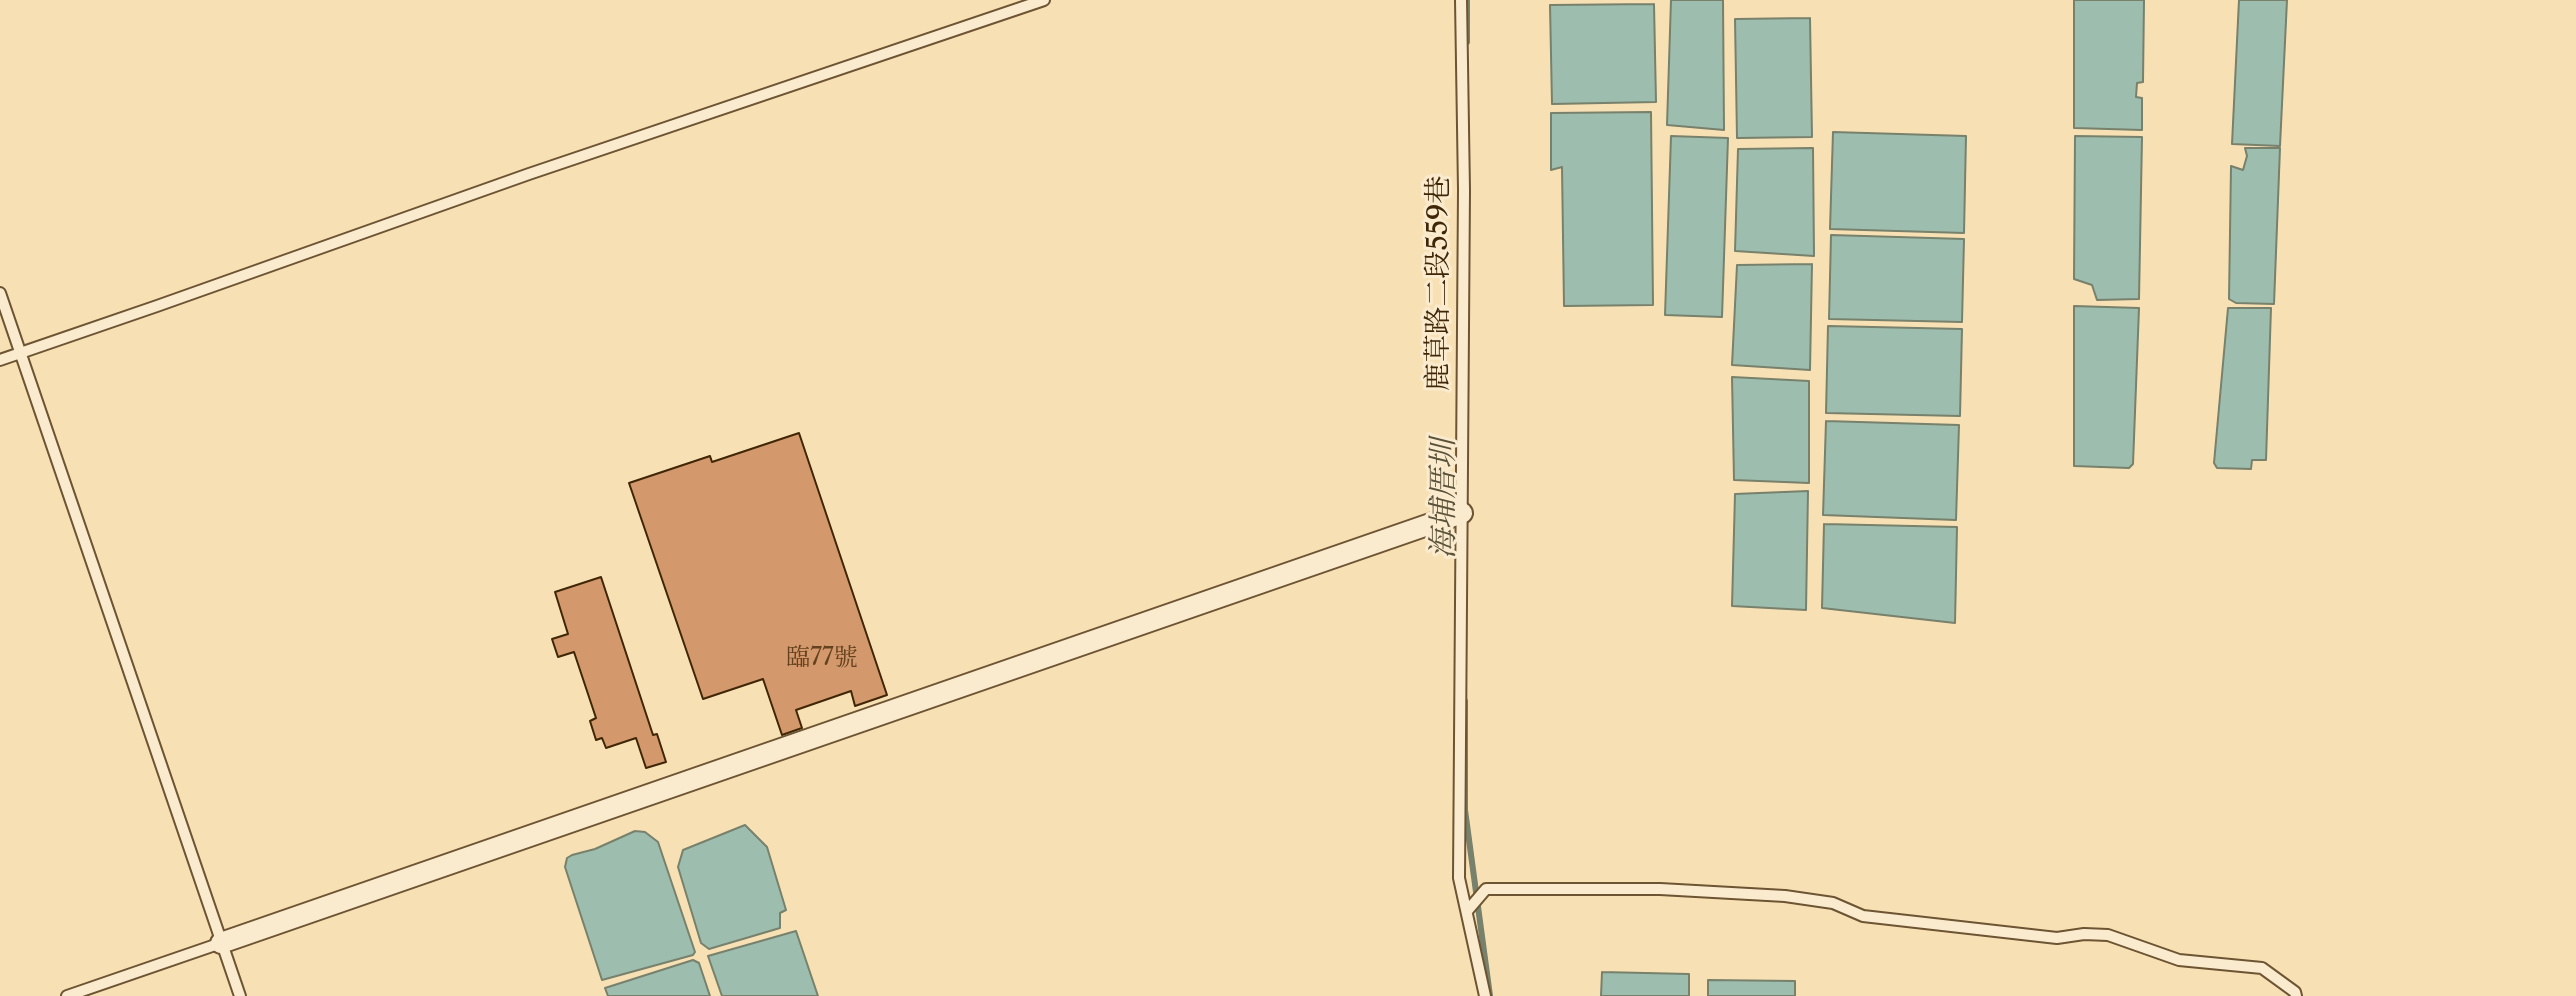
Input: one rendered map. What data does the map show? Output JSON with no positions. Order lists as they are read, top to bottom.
{
  "streets": {
    "lane": ["鹿草路二段559巷"]
  },
  "water": ["海埔厝圳"],
  "house_numbers": ["臨77號"]
}
